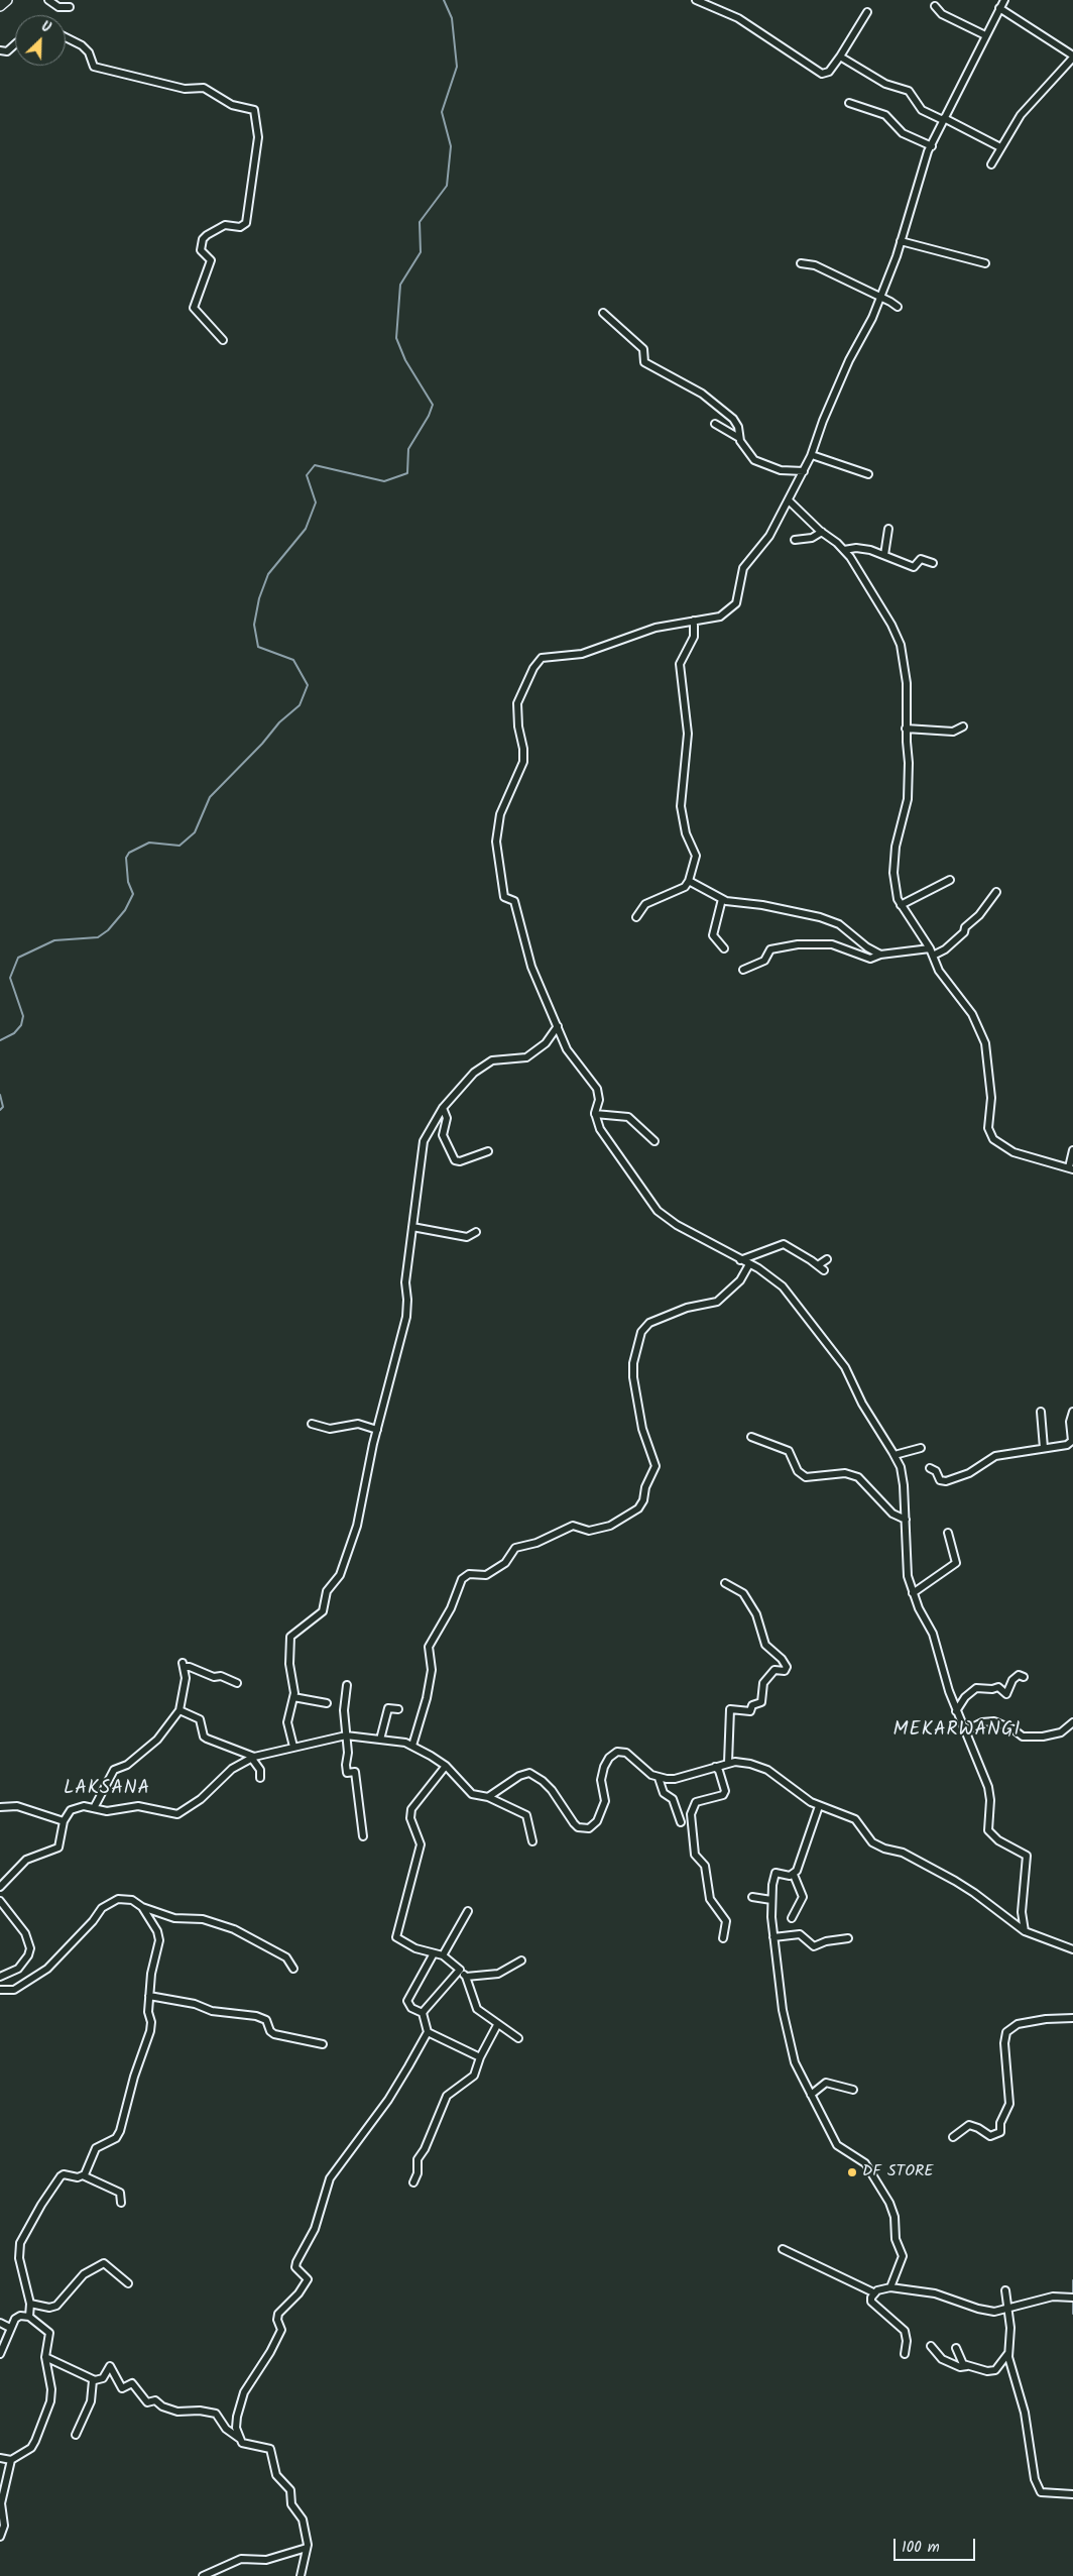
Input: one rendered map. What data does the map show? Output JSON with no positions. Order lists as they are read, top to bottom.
{
  "districts": ["MEKARWANGI", "LAKSANA"],
  "places": ["DF STORE"],
  "scale_bar": "100 m",
  "north": "top right"
}
